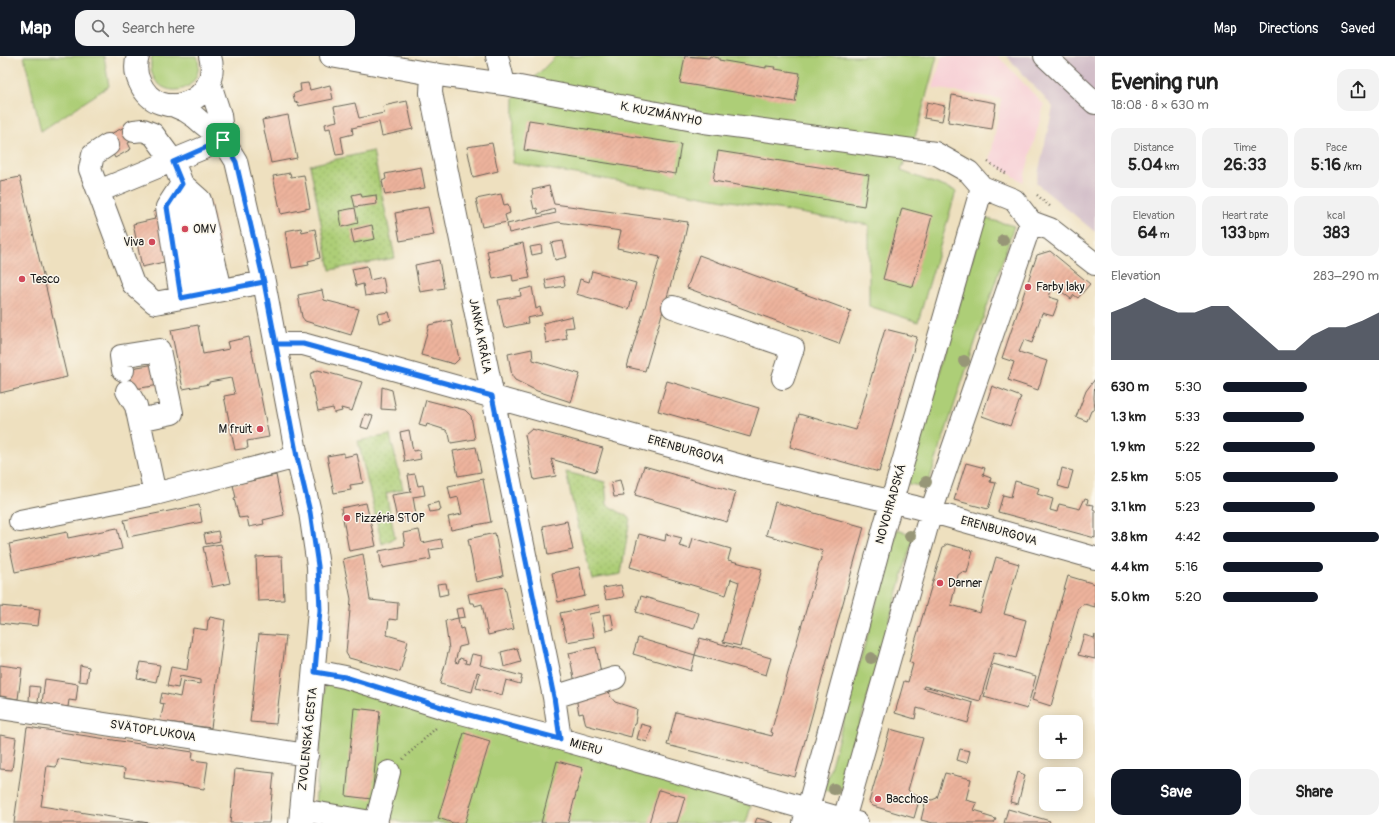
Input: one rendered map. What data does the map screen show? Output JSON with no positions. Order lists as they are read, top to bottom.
{
  "streets": {
    "street": [
      "K. KUZMÁNYHO",
      "JANKA KRÁĽA",
      "ERENBURGOVA",
      "NOVOHRADSKÁ",
      "SVÄTOPLUKOVA",
      "ZVOLENSKÁ CESTA",
      "MIERU"
    ]
  },
  "crossings": [
    ["K. KUZMÁNYHO", "JANKA KRÁĽA"],
    ["K. KUZMÁNYHO", "NOVOHRADSKÁ"],
    ["JANKA KRÁĽA", "ERENBURGOVA"],
    ["JANKA KRÁĽA", "MIERU"],
    ["ERENBURGOVA", "NOVOHRADSKÁ"],
    ["ERENBURGOVA", "ZVOLENSKÁ CESTA"],
    ["NOVOHRADSKÁ", "MIERU"],
    ["SVÄTOPLUKOVA", "ZVOLENSKÁ CESTA"],
    ["ZVOLENSKÁ CESTA", "MIERU"]
  ],
  "places": [
    "OMV",
    "Viva",
    "Tesco",
    "Farby laky",
    "M fruit",
    "Pizzéria STOP",
    "Darner",
    "Bacchos"
  ],
  "page": {
    "header": "Map",
    "search": "Search here",
    "nav": ["Map", "Directions", "Saved"],
    "heading": ["Evening run", "18:08 · 8 × 630 m"],
    "stats": [
      ["Distance", "5.04 km"],
      ["Time", "26:33"],
      ["Pace", "5:16 /km"],
      ["Elevation", "64 m"],
      ["Heart rate", "133 bpm"],
      ["kcal", "383"]
    ],
    "chart": ["Elevation", "283–290 m"],
    "list": [
      {
        "name": "630 m",
        "note": "5:30"
      },
      {
        "name": "1.3 km",
        "note": "5:33"
      },
      {
        "name": "1.9 km",
        "note": "5:22"
      },
      {
        "name": "2.5 km",
        "note": "5:05"
      },
      {
        "name": "3.1 km",
        "note": "5:23"
      },
      {
        "name": "3.8 km",
        "note": "4:42"
      },
      {
        "name": "4.4 km",
        "note": "5:16"
      },
      {
        "name": "5.0 km",
        "note": "5:20"
      }
    ],
    "map_buttons": ["+", "−"],
    "buttons": ["Save", "Share"]
  }
}
